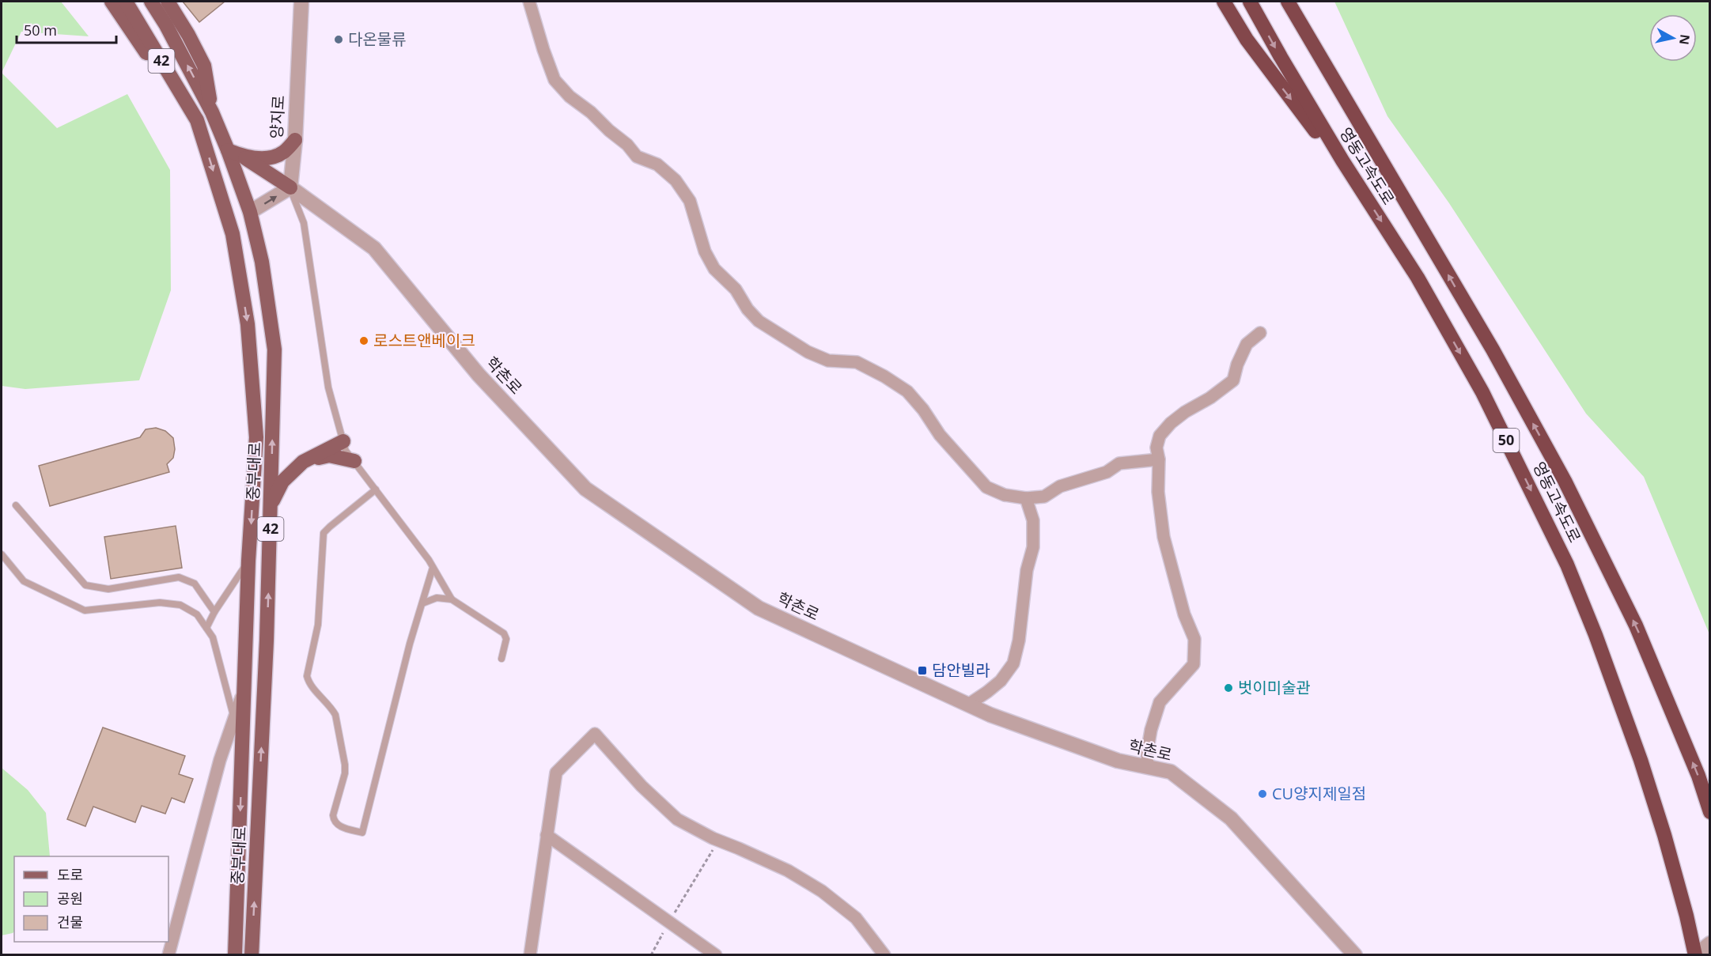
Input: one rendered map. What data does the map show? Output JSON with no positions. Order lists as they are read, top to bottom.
{
  "streets": {
    "highway": ["영동고속도로", "50"],
    "main road": ["42", "중부대로"],
    "street": ["양지로", "학촌로"]
  },
  "crossings": [
    ["42", "중부대로"],
    ["양지로", "학촌로"]
  ],
  "places": {
    "other": [
      "다온물류",
      "로스트앤베이크",
      "벗이미술관",
      "CU양지제일점"
    ],
    "transit": ["담안빌라"]
  },
  "legend": ["도로", "공원", "건물"],
  "scale_bar": "50 m",
  "north": "right"
}
